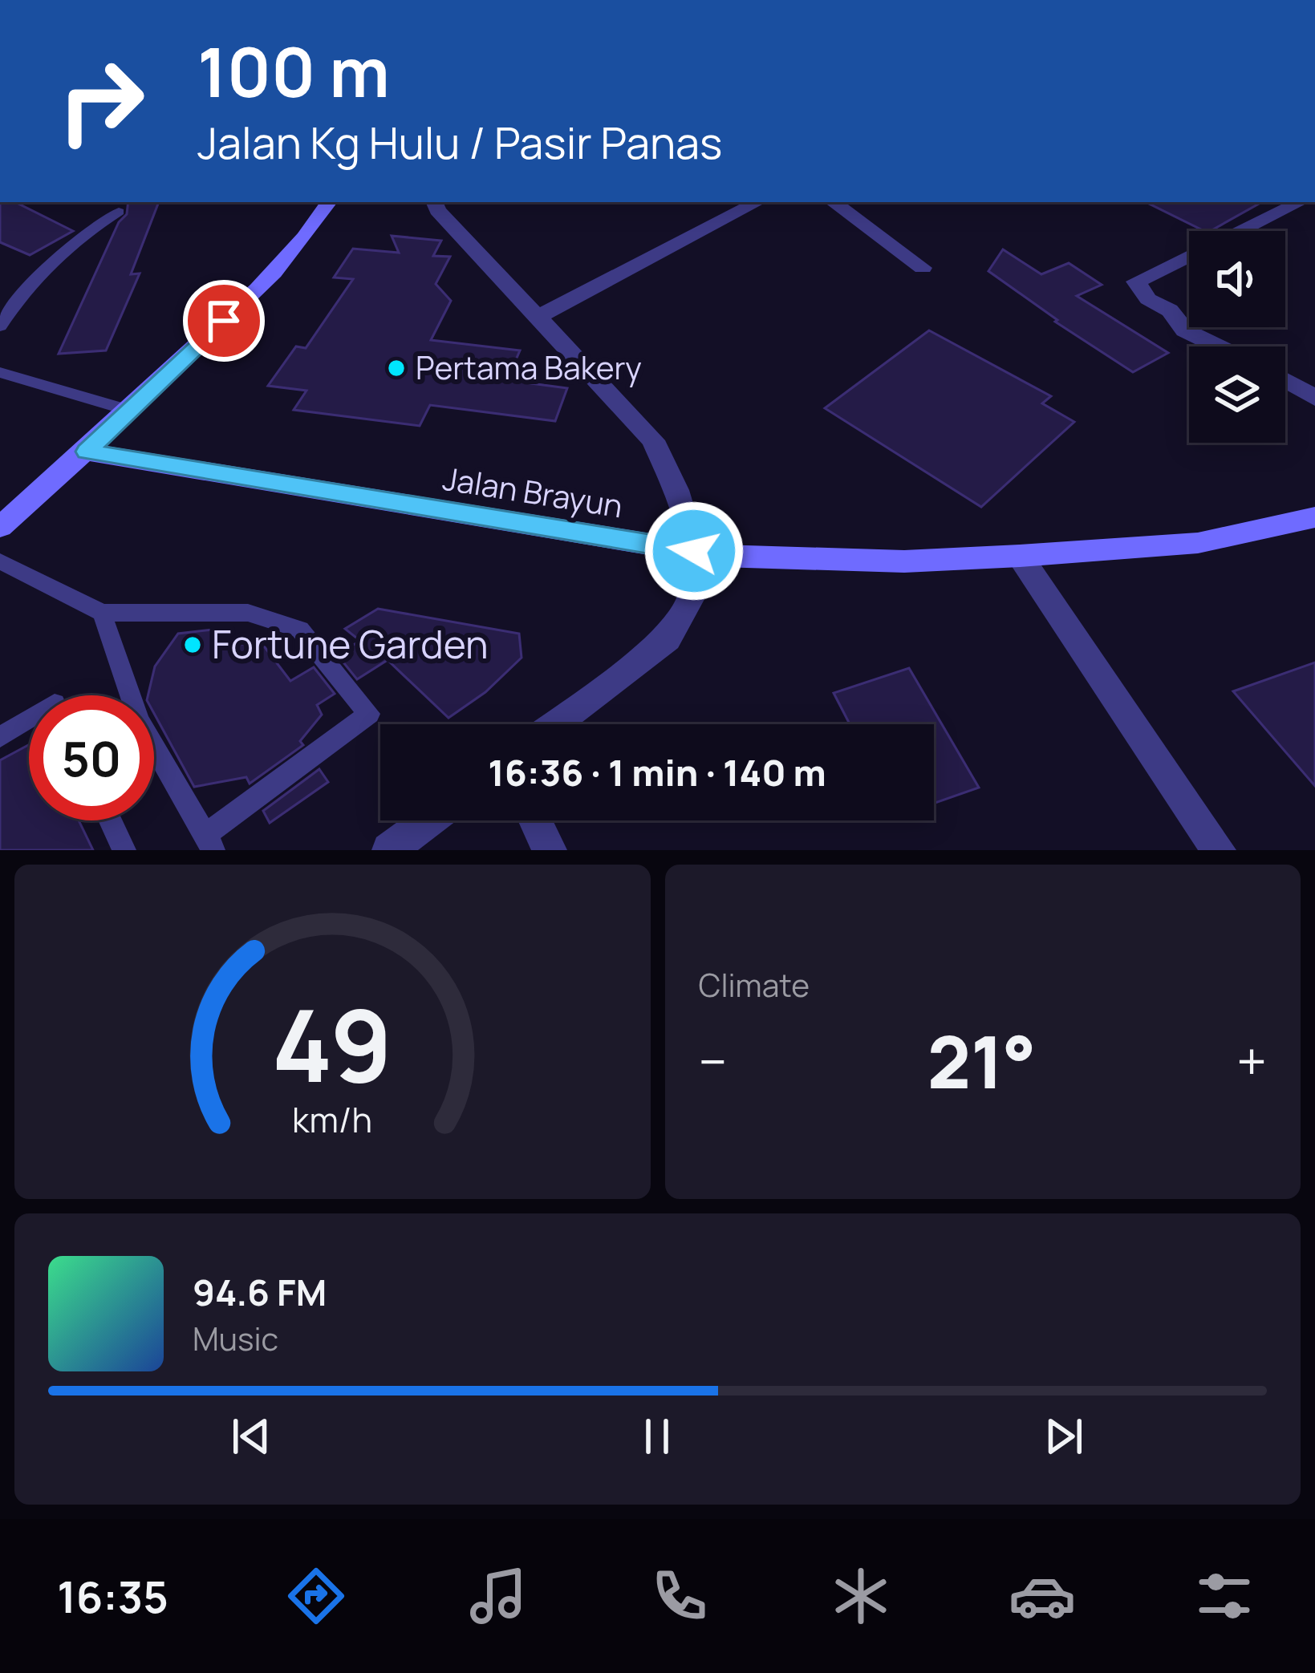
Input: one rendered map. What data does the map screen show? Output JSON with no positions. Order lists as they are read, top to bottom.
{
  "streets": {
    "main road": ["Jalan Brayun"]
  },
  "places": ["Pertama Bakery", "Fortune Garden"],
  "page": {
    "turn": ["100 m", "Jalan Kg Hulu / Pasir Panas"],
    "limit": "50",
    "trip": "16:36 · 1 min · 140 m",
    "tile": "Climate",
    "heat": ["−", "21°", "+"],
    "song": ["94.6 FM", "Music"],
    "tabs": "16:35",
    "gauge": ["49", "km/h"]
  }
}
